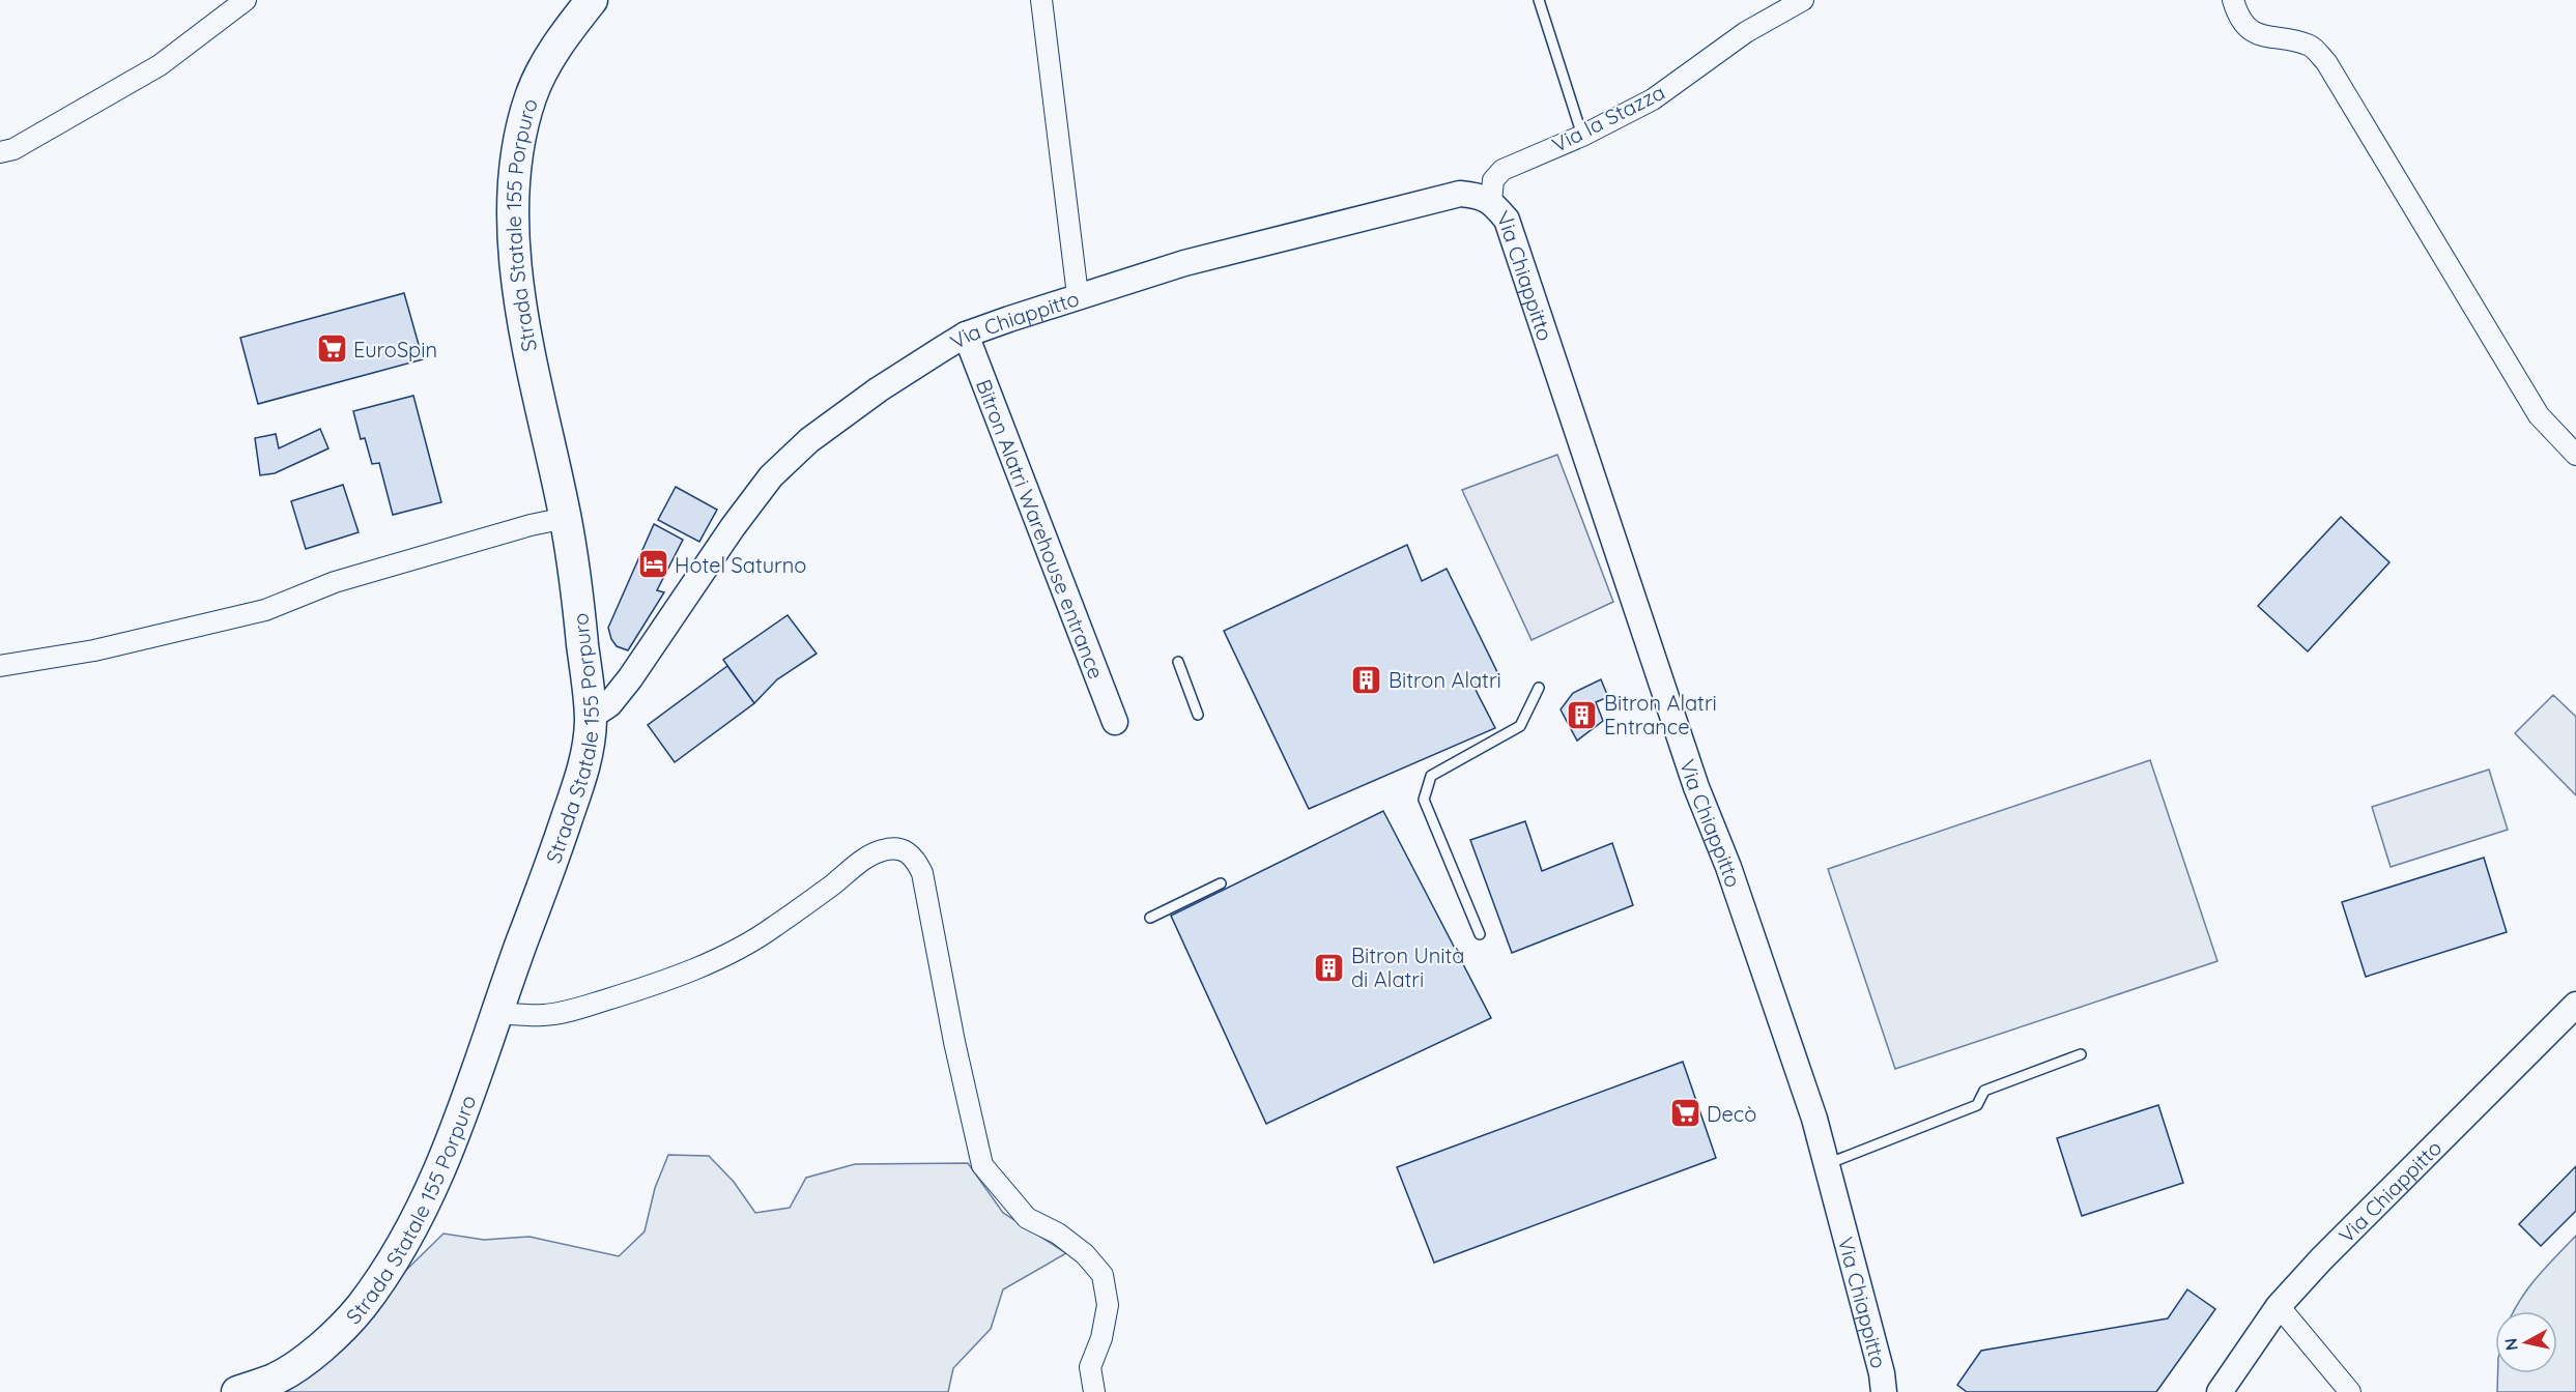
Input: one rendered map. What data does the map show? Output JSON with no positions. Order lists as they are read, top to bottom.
{
  "streets": {
    "main road": ["Strada Statale 155 Porpuro"],
    "street": ["Via la Stazza", "Via Chiappitto", "Bitron Alatri Warehouse entrance"]
  },
  "crossings": [
    ["Via la Stazza", "Via Chiappitto"],
    ["Strada Statale 155 Porpuro", "Via Chiappitto"],
    ["Via Chiappitto", "Bitron Alatri Warehouse entrance"]
  ],
  "places": {
    "supermarket": ["EuroSpin", "Decò"],
    "hotel": ["Hotel Saturno"],
    "building": ["Bitron Alatri", "Bitron Alatri Entrance", "Bitron Unità di Alatri"]
  },
  "north": "left"
}
